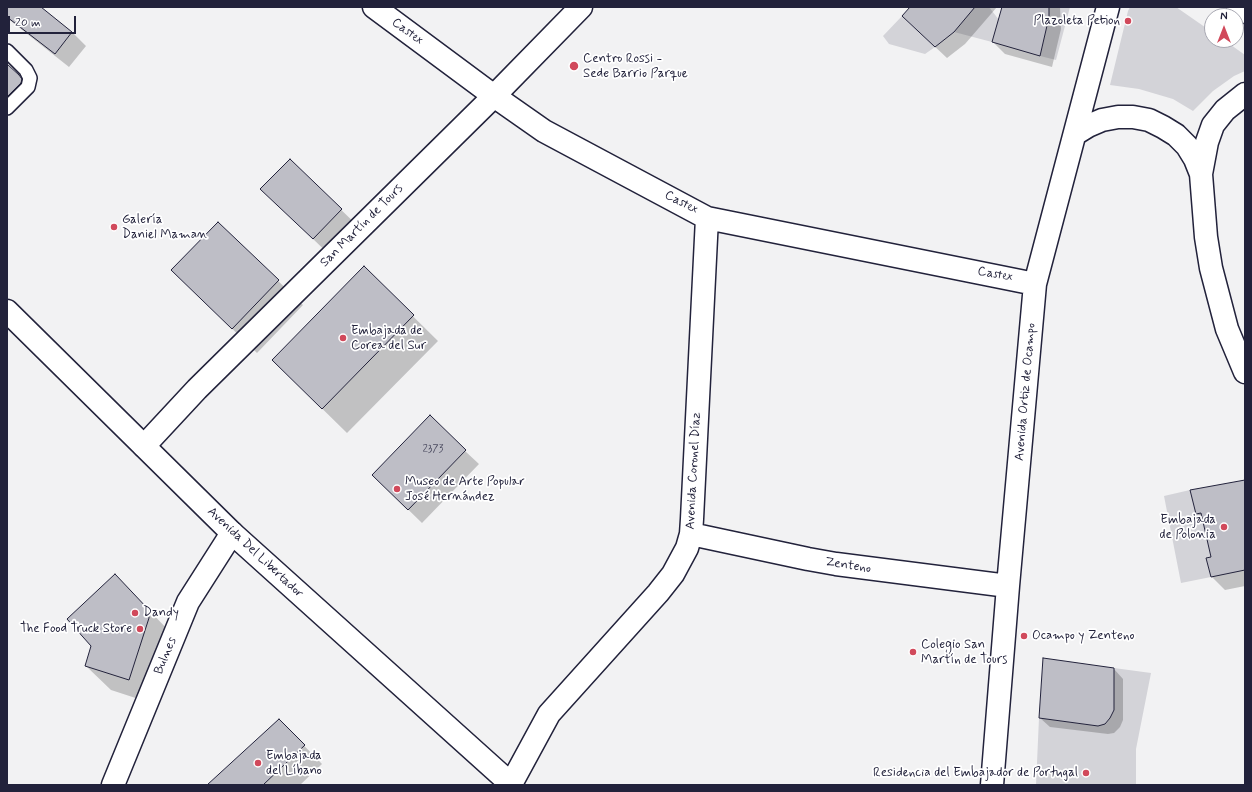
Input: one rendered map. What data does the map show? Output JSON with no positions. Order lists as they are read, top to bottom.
{
  "streets": {
    "street": [
      "Castex",
      "San Martín de Tours",
      "Avenida Ortiz de Ocampo",
      "Avenida Coronel Díaz",
      "Avenida Del Libertador",
      "Zenteno",
      "Bulnes"
    ]
  },
  "crossings": [
    ["Castex", "San Martín de Tours"],
    ["Castex", "Avenida Ortiz de Ocampo"],
    ["Castex", "Avenida Coronel Díaz"],
    ["San Martín de Tours", "Avenida Del Libertador"],
    ["Avenida Ortiz de Ocampo", "Zenteno"],
    ["Avenida Coronel Díaz", "Avenida Del Libertador"],
    ["Avenida Coronel Díaz", "Zenteno"],
    ["Avenida Del Libertador", "Bulnes"]
  ],
  "places": [
    "Plazoleta Petion",
    "Centro Rossi - Sede Barrio Parque",
    "Galería Daniel Maman",
    "Embajada de Corea del Sur",
    "Museo de Arte Popular José Hernández",
    "Embajada de Polonia",
    "Dandy",
    "The Food Truck Store",
    "Ocampo y Zenteno",
    "Colegio San Martín de Tours",
    "Embajada del Líbano",
    "Residencia del Embajador de Portugal"
  ],
  "house_numbers": ["2373"],
  "scale_bar": "20 m",
  "north": "top"
}
